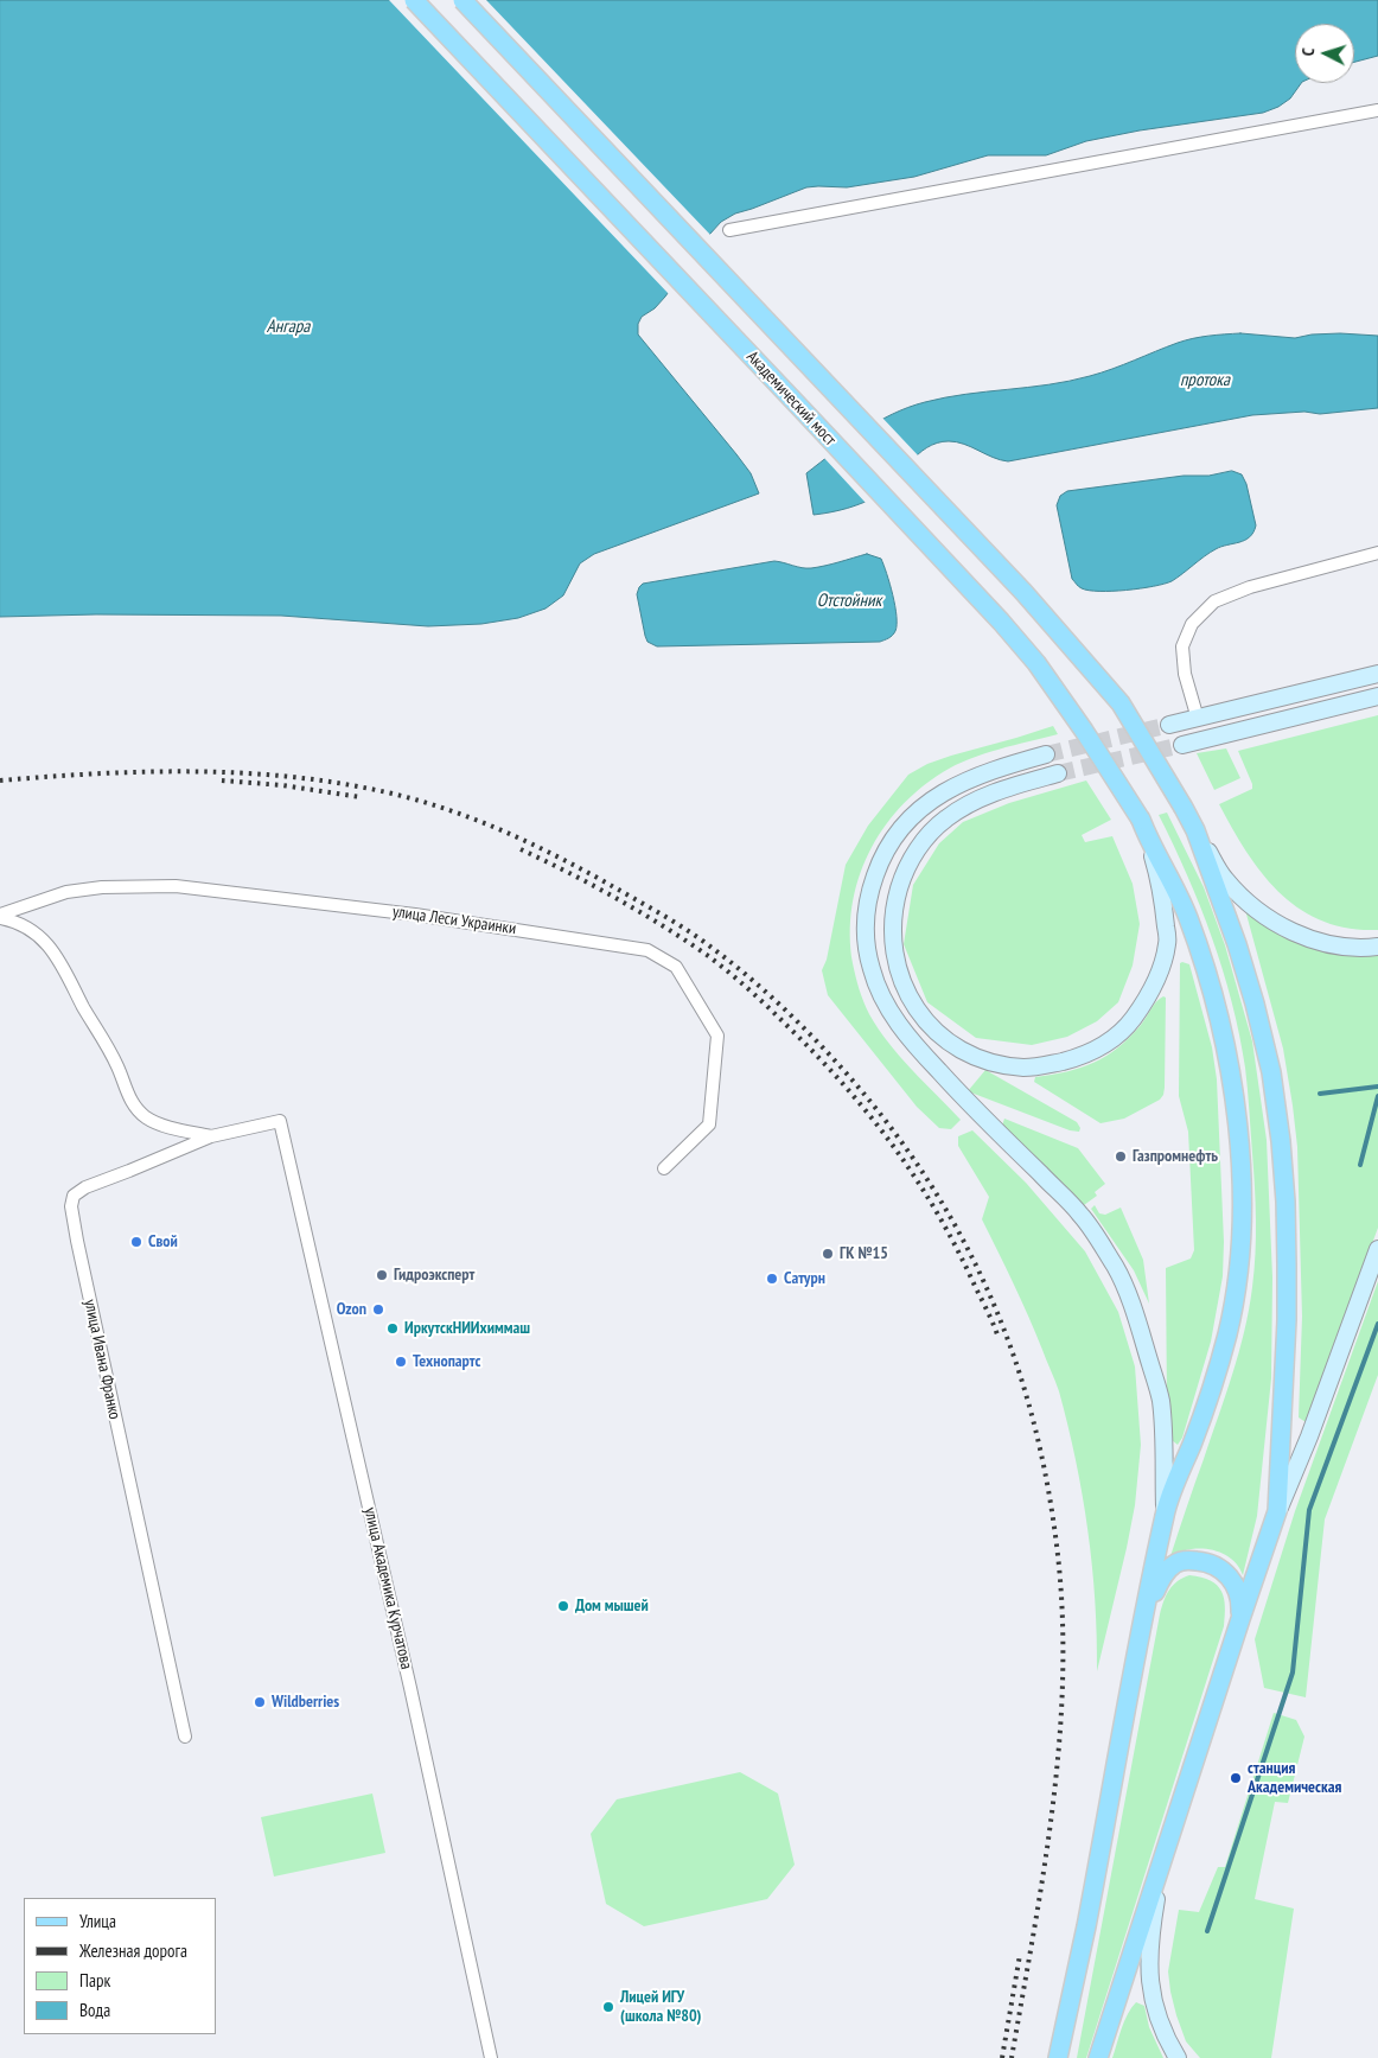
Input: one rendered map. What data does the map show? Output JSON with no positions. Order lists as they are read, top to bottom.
{
  "streets": {
    "main road": ["Академический мост"],
    "street": ["улица Леси Украинки", "улица Ивана Франко", "улица Академика Курчатова"]
  },
  "crossings": [
    ["улица Ивана Франко", "улица Академика Курчатова"]
  ],
  "water": ["Ангара", "протока", "Отстойник"],
  "places": [
    "Газпромнефть",
    "Свой",
    "ГК №15",
    "Гидроэксперт",
    "Сатурн",
    "Ozon",
    "ИркутскНИИхиммаш",
    "Технопартс",
    "Дом мышей",
    "Wildberries",
    "станция Академическая",
    "Лицей ИГУ (школа №80)"
  ],
  "legend": [
    "Улица",
    "Железная дорога",
    "Парк",
    "Вода"
  ],
  "north": "left"
}
